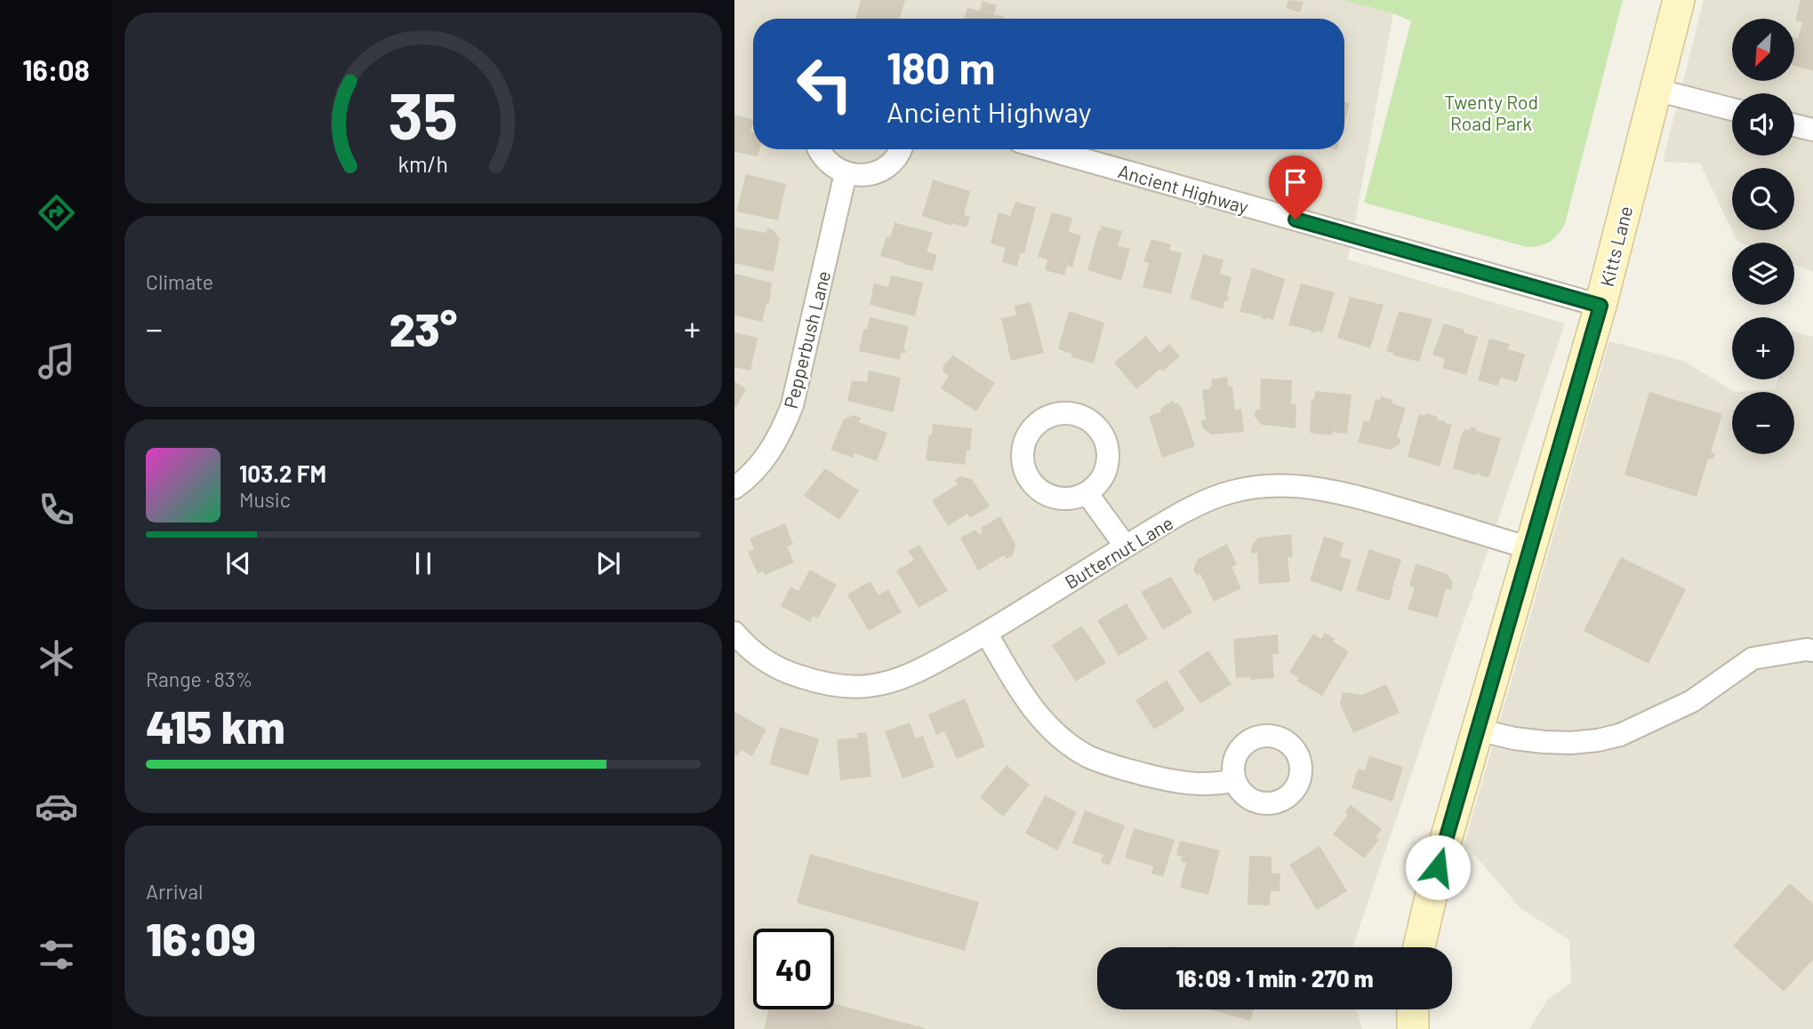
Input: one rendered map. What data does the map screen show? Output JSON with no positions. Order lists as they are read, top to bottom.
{
  "streets": {
    "street": [
      "Ancient Highway",
      "Kitts Lane",
      "Pepperbush Lane",
      "Butternut Lane"
    ]
  },
  "crossings": [
    ["Ancient Highway", "Kitts Lane"],
    ["Kitts Lane", "Butternut Lane"]
  ],
  "parks": ["Twenty Rod Road Park"],
  "north": "bottom left",
  "page": {
    "tabs": "16:08",
    "map_buttons": ["+", "−"],
    "turn": ["180 m", "Ancient Highway"],
    "tile": [
      "Climate",
      ["Range · 83%", "415 km"],
      ["Arrival", "16:09"]
    ],
    "heat": ["−", "23°", "+"],
    "song": ["103.2 FM", "Music"],
    "limit": "40",
    "trip": "16:09 · 1 min · 270 m",
    "gauge": ["35", "km/h"]
  }
}
